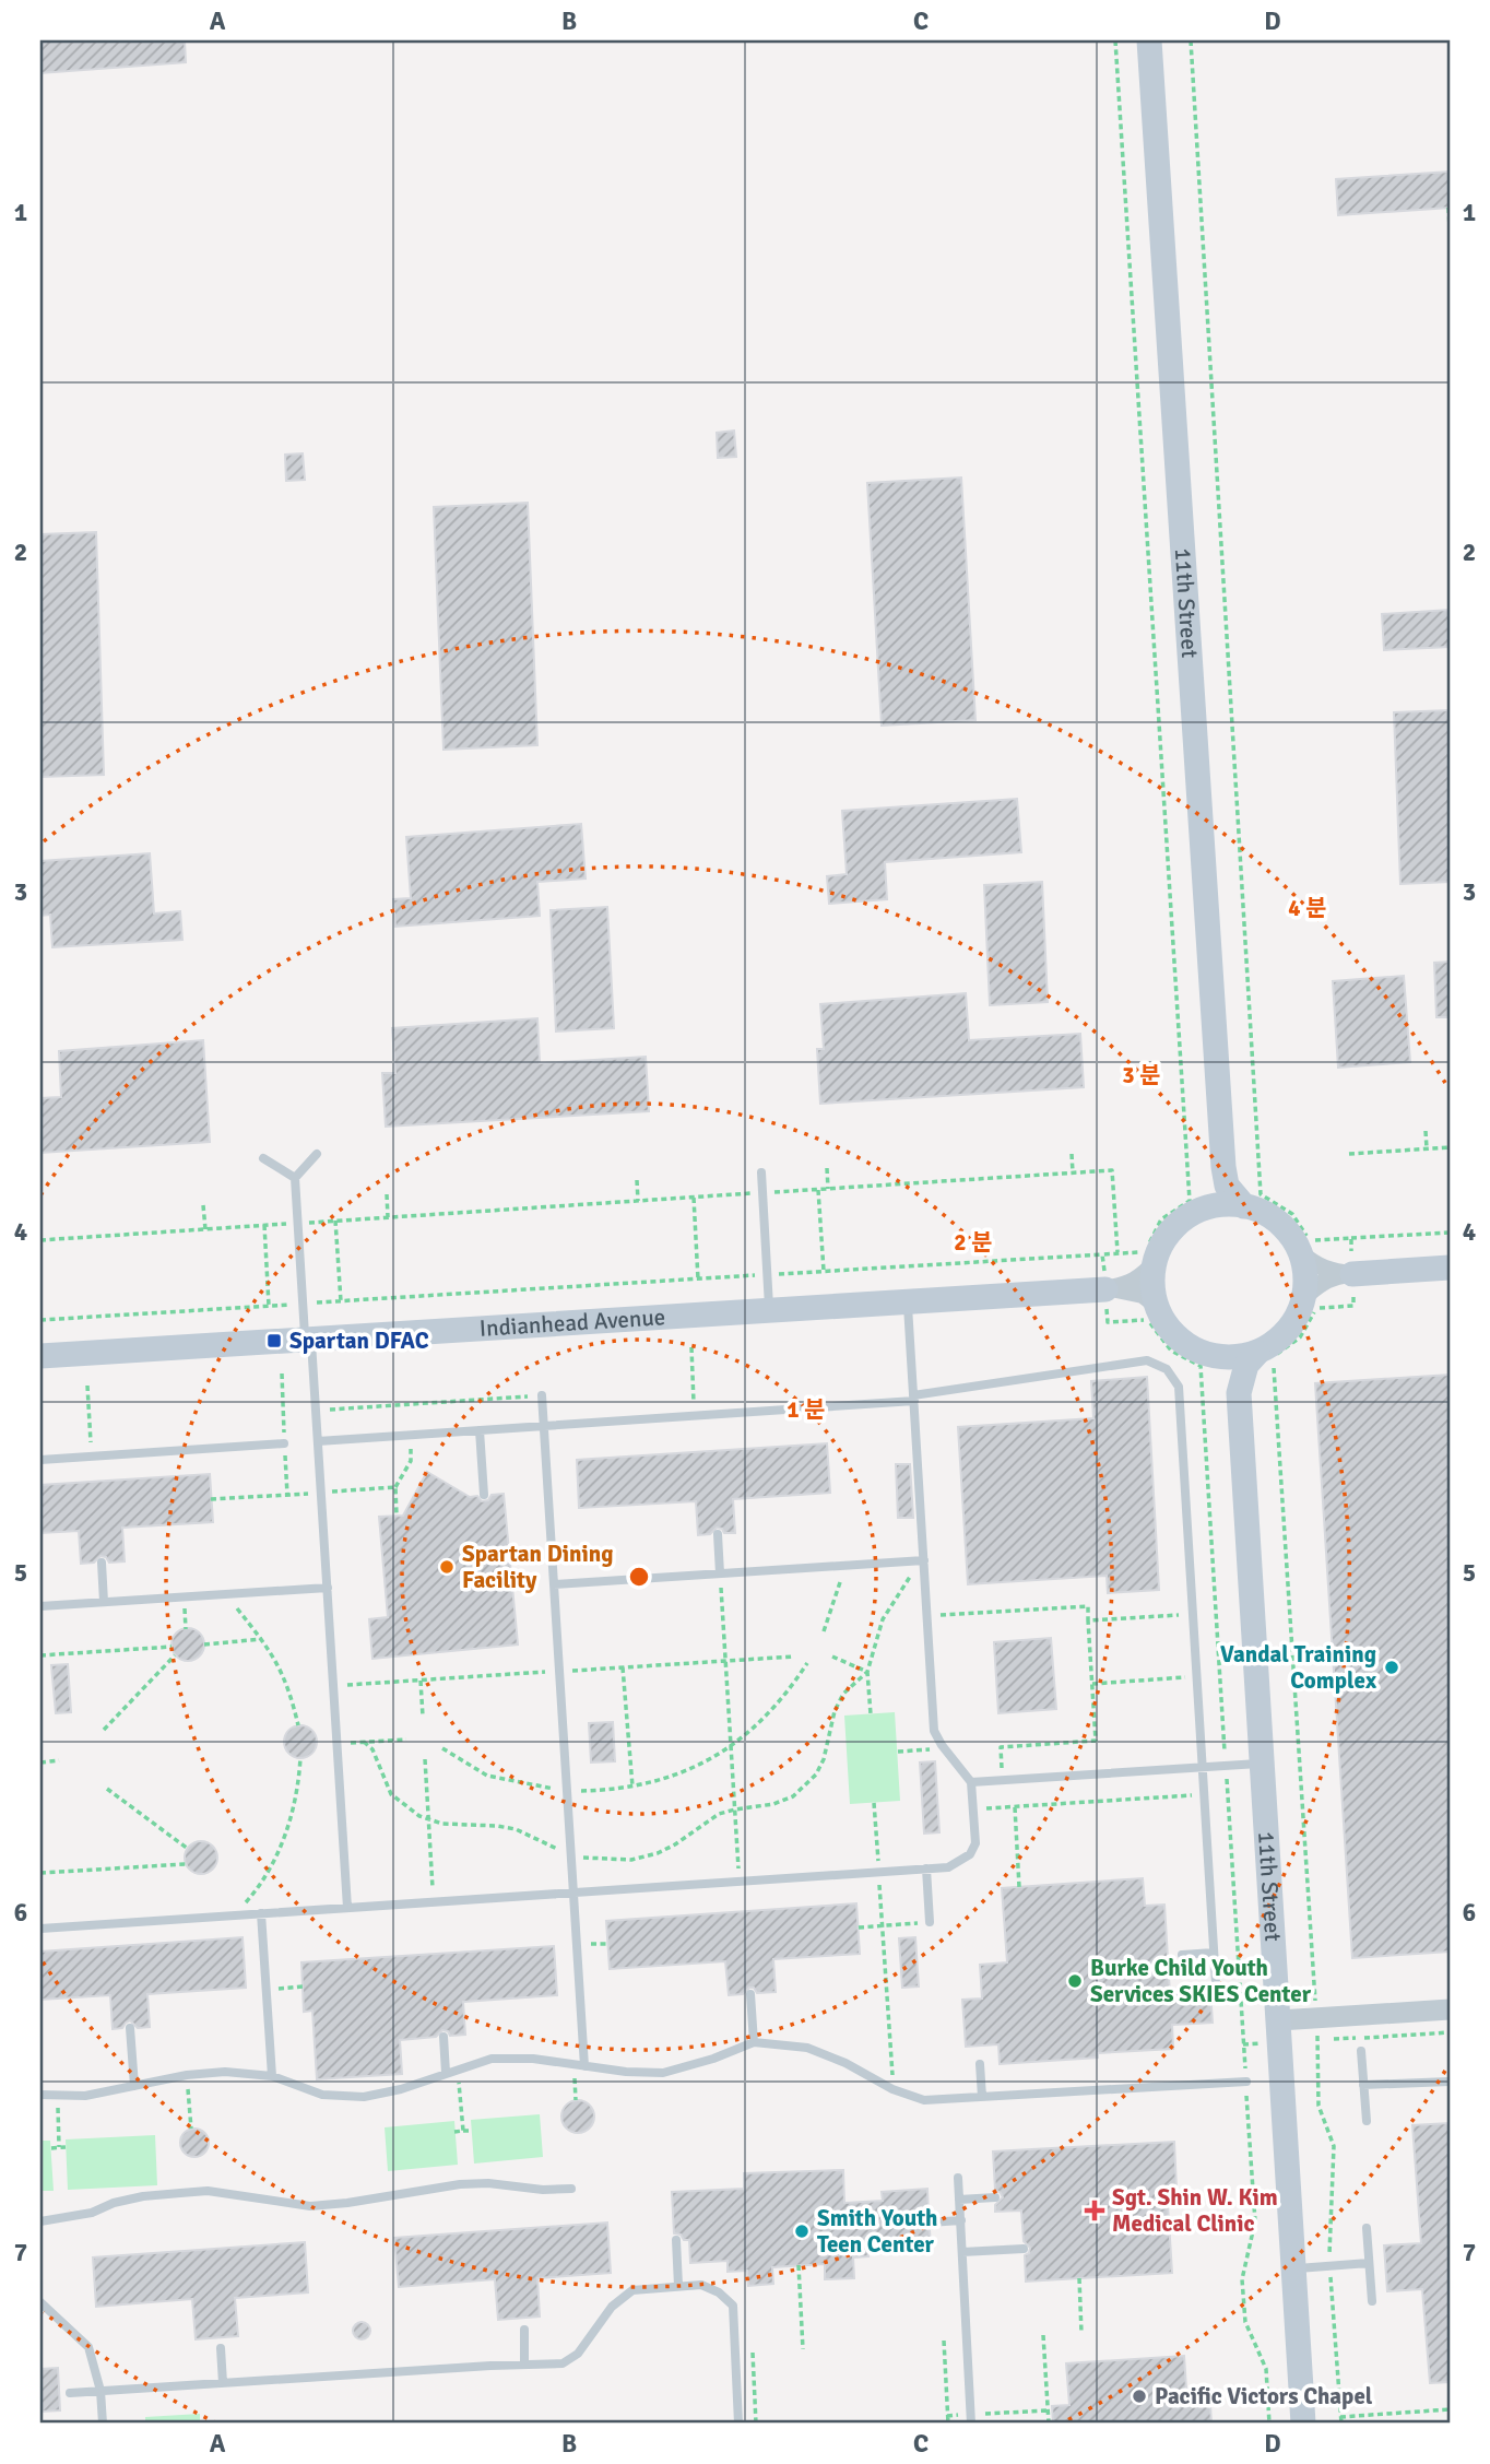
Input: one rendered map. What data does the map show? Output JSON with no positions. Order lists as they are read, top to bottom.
{
  "streets": {
    "main road": ["11th Street", "Indianhead Avenue"]
  },
  "places": {
    "transit": ["Spartan DFAC"],
    "other": [
      "Spartan Dining Facility",
      "Vandal Training Complex",
      "Burke Child Youth Services SKIES Center",
      "Smith Youth Teen Center",
      "Pacific Victors Chapel"
    ],
    "health": ["Sgt. Shin W. Kim Medical Clinic"]
  },
  "grid": {
    "columns": [
      "A",
      "B",
      "C",
      "D"
    ],
    "rows": [
      "1",
      "2",
      "3",
      "4",
      "5",
      "6",
      "7"
    ]
  },
  "rings": [
    "4 분",
    "3 분",
    "2 분",
    "1 분"
  ]
}
